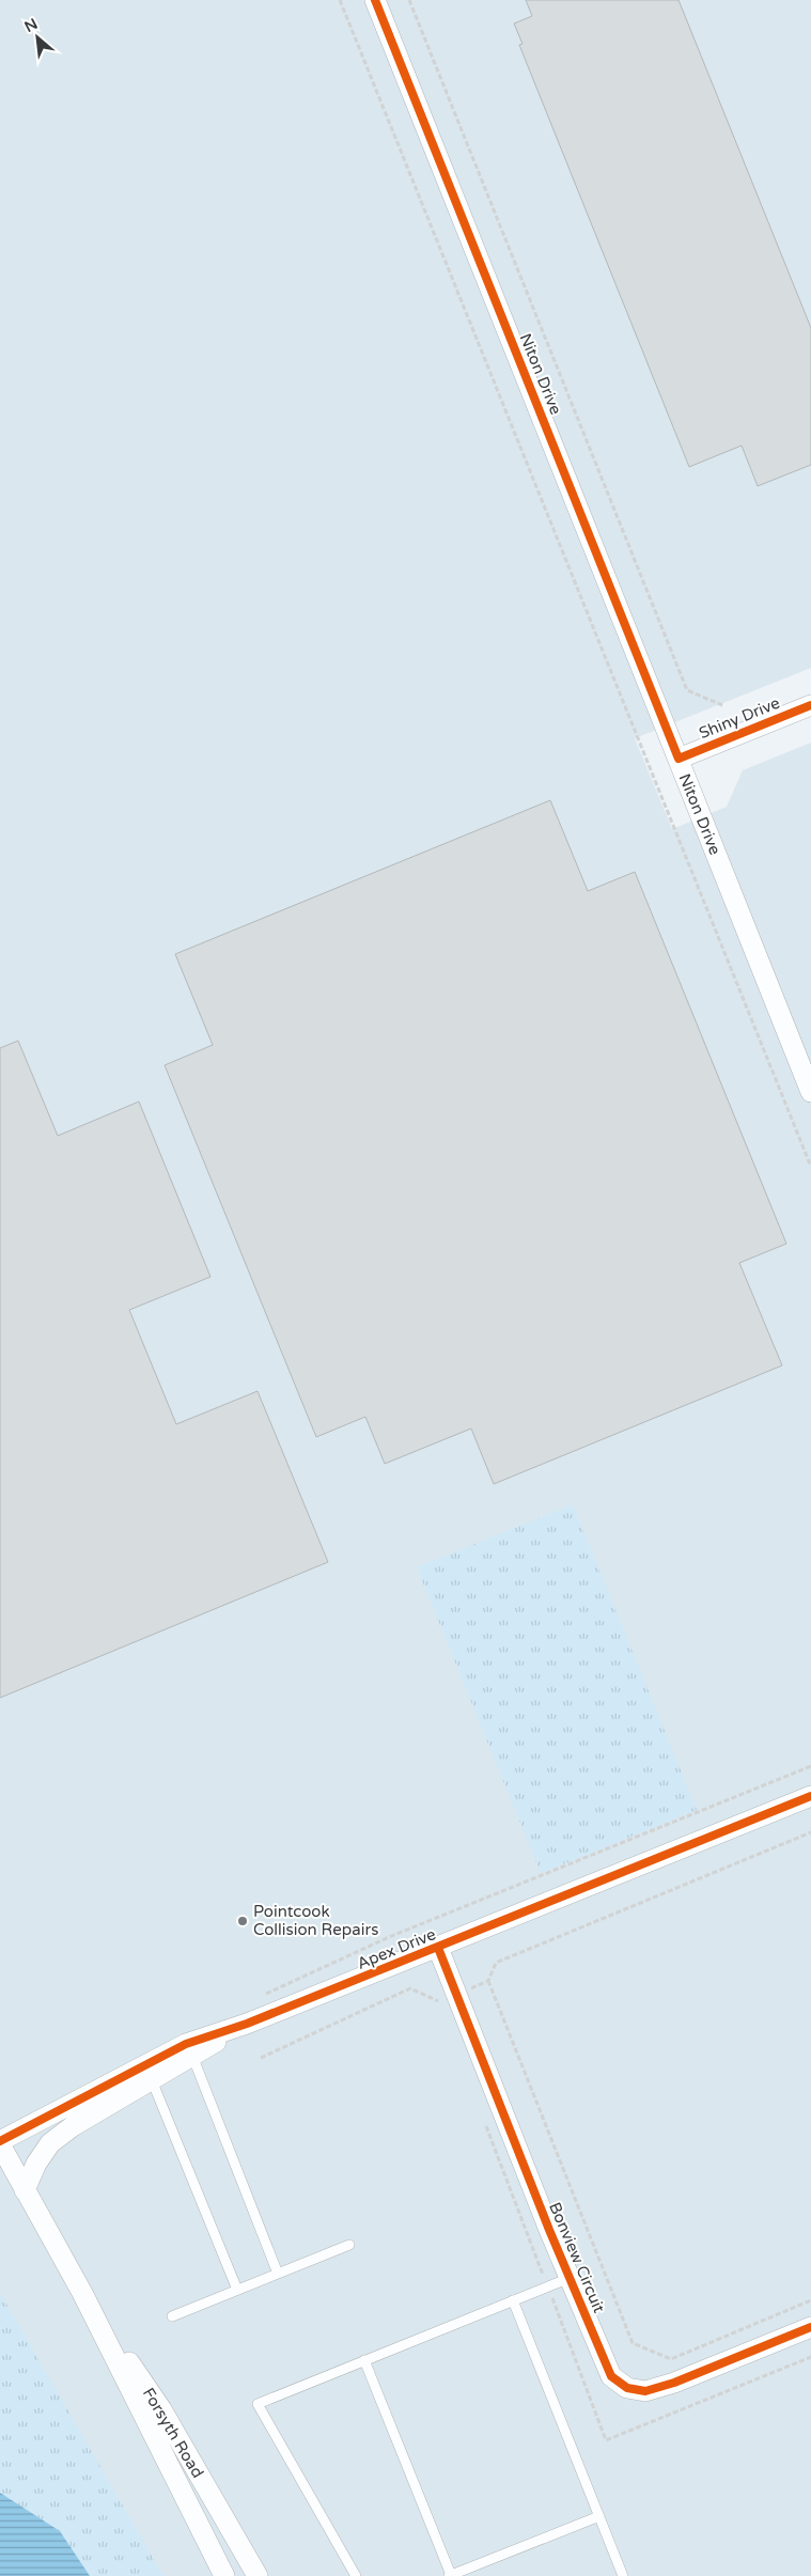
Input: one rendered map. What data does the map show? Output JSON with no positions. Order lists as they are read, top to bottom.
{
  "streets": {
    "street": [
      "Niton Drive",
      "Shiny Drive",
      "Apex Drive",
      "Bonview Circuit",
      "Forsyth Road"
    ]
  },
  "crossings": [
    ["Niton Drive", "Shiny Drive"],
    ["Apex Drive", "Bonview Circuit"],
    ["Apex Drive", "Forsyth Road"]
  ],
  "places": ["Pointcook Collision Repairs"],
  "north": "top left"
}
